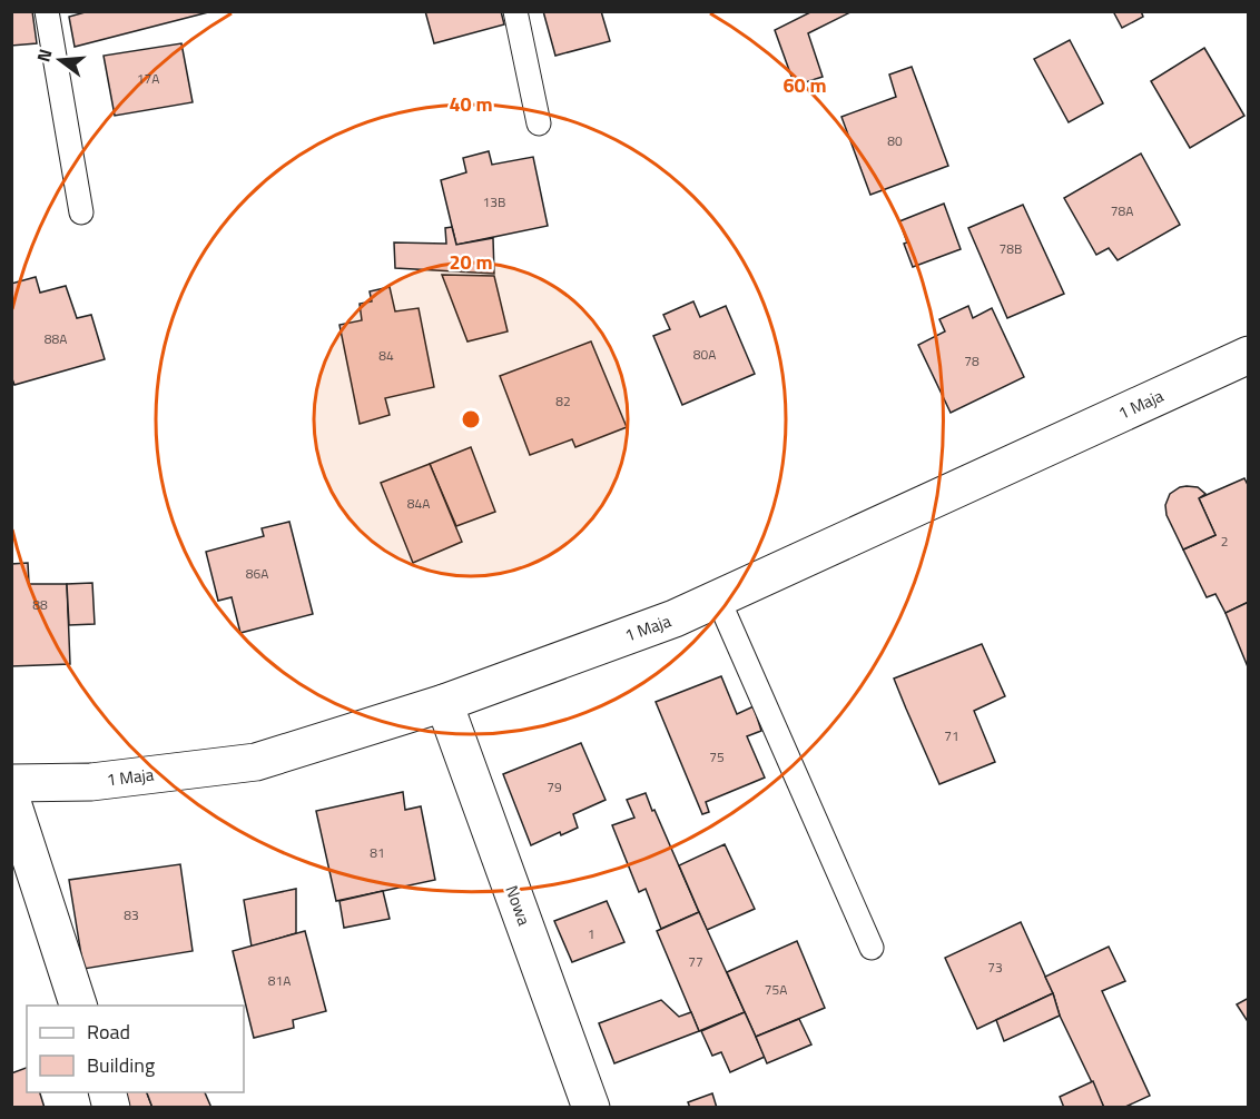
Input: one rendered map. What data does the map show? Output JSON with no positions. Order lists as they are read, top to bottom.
{
  "streets": {
    "main road": ["1 Maja", "Nowa"]
  },
  "crossings": [
    ["1 Maja", "Nowa"]
  ],
  "house_numbers": [
    "17A",
    "80",
    "13B",
    "78A",
    "78B",
    "88A",
    "80A",
    "84",
    "78",
    "82",
    "84A",
    "2",
    "86A",
    "88",
    "71",
    "75",
    "79",
    "81",
    "83",
    "1",
    "77",
    "73",
    "81A",
    "75A"
  ],
  "legend": ["Road", "Building"],
  "north": "left",
  "rings": ["60 m", "40 m", "20 m"]
}
